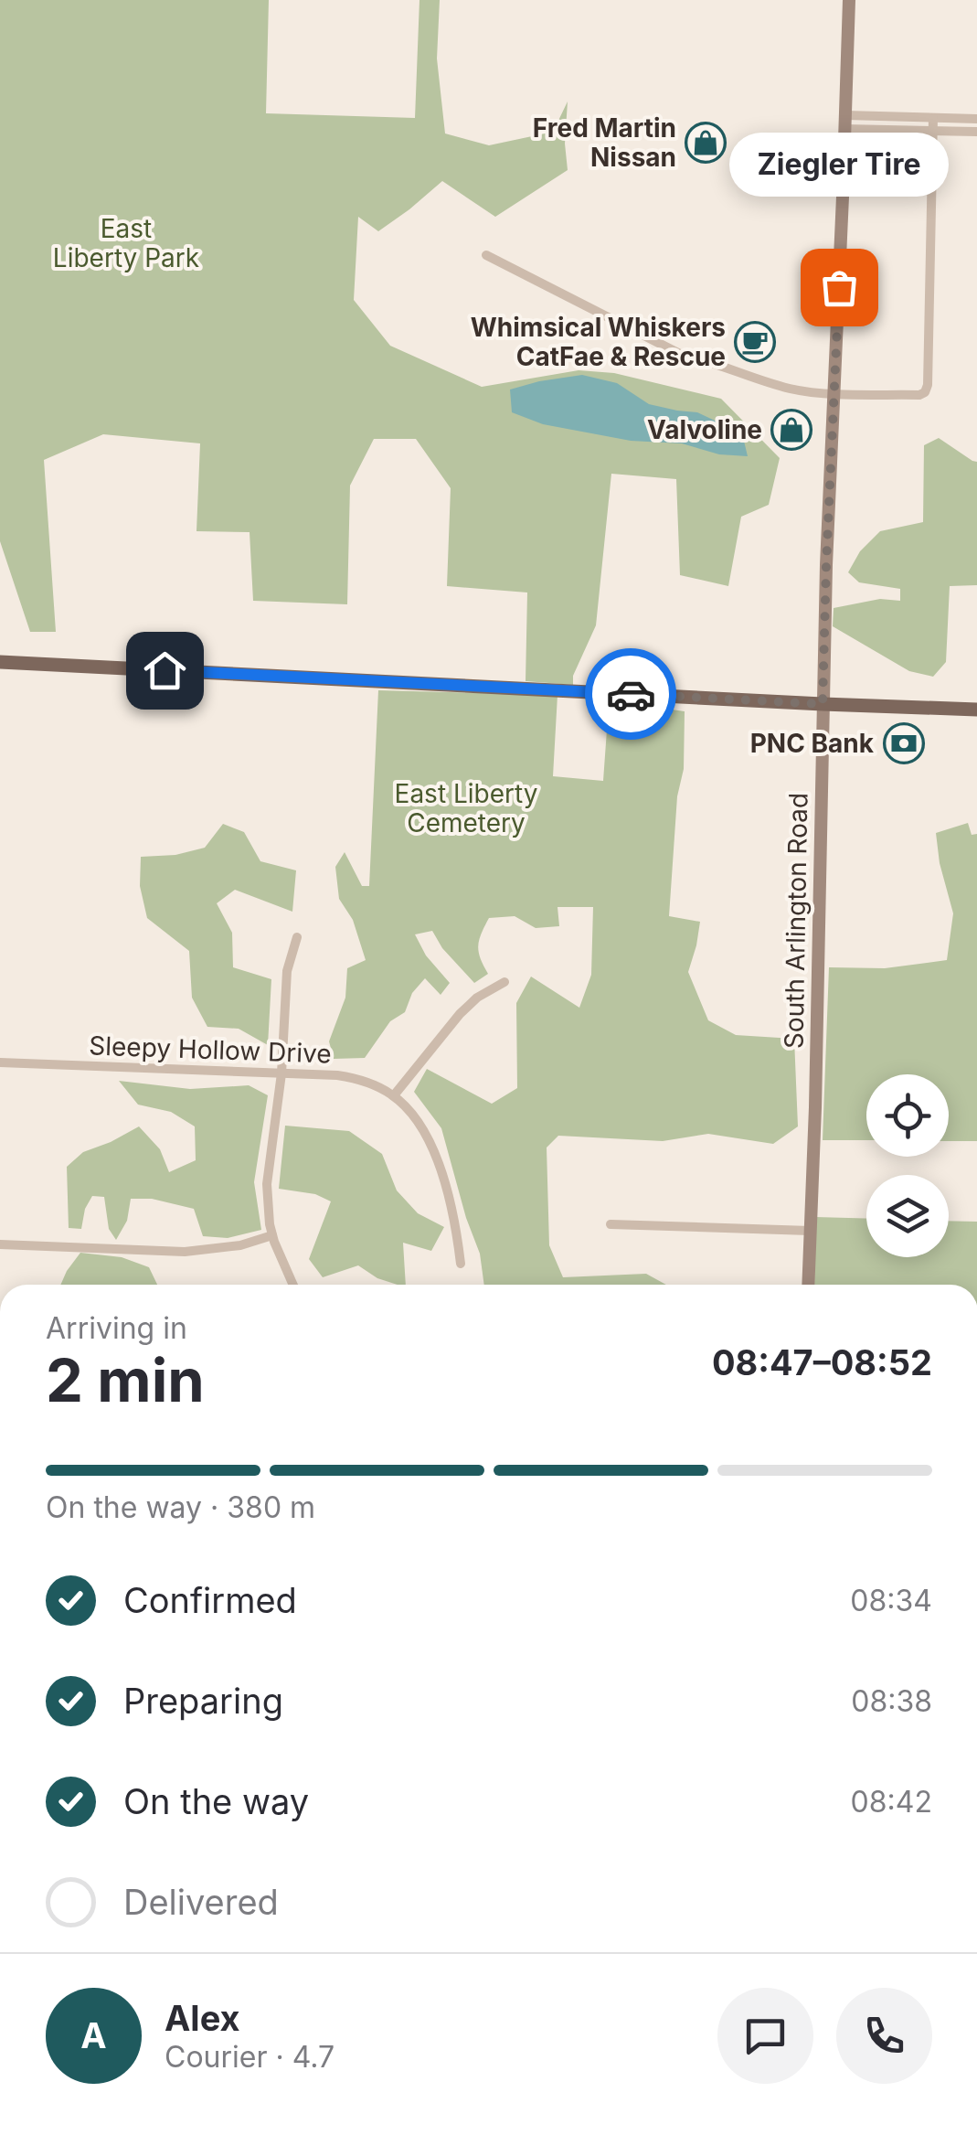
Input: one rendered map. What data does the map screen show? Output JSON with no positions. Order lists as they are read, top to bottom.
{
  "streets": {
    "main road": ["South Arlington Road"],
    "street": ["Sleepy Hollow Drive"]
  },
  "parks": ["East Liberty Park", "East Liberty Cemetery"],
  "places": {
    "shop": ["Fred Martin Nissan", "Valvoline"],
    "other": ["Ziegler Tire"],
    "cafe": ["Whimsical Whiskers CatFae & Rescue"],
    "bank": ["PNC Bank"]
  },
  "page": {
    "bubble": "Ziegler Tire",
    "heading": ["2 min", "Arriving in", "08:47–08:52"],
    "panel": ["Alex", "Courier · 4.7"],
    "bar": "On the way · 380 m",
    "list": [
      ["Confirmed", "08:34"],
      ["Preparing", "08:38"],
      ["On the way", "08:42"],
      "Delivered"
    ],
    "round": "A"
  }
}
